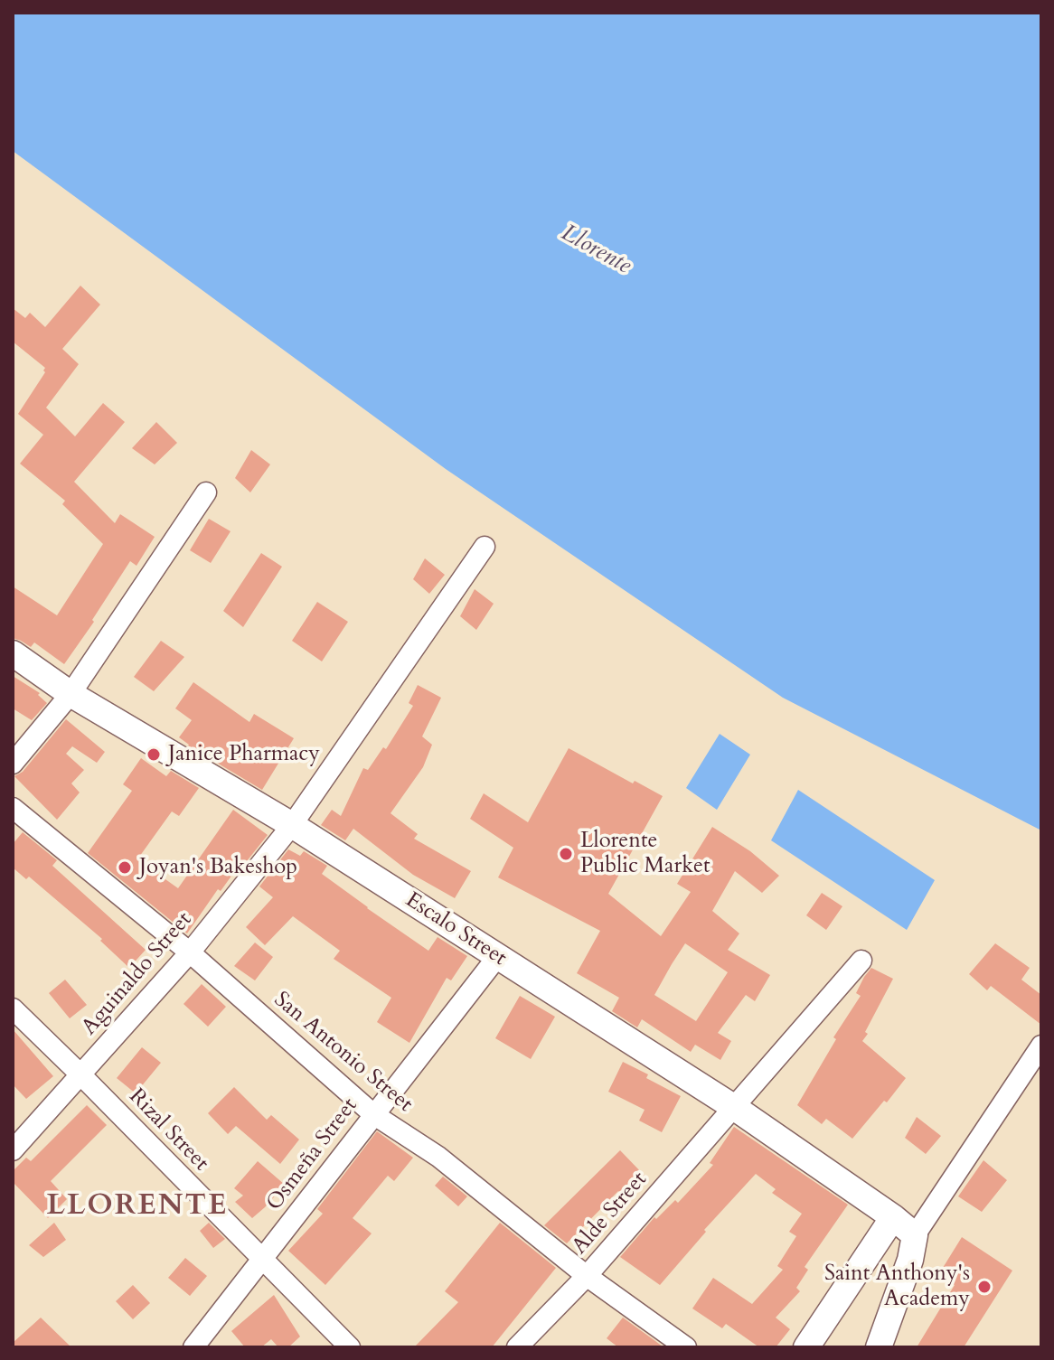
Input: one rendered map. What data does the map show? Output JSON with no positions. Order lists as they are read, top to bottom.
{
  "streets": {
    "street": [
      "Escalo Street",
      "Aguinaldo Street",
      "San Antonio Street",
      "Rizal Street",
      "Osmeña Street",
      "Alde Street"
    ]
  },
  "crossings": [
    ["Escalo Street", "Aguinaldo Street"],
    ["Escalo Street", "Osmeña Street"],
    ["Escalo Street", "Alde Street"],
    ["Aguinaldo Street", "San Antonio Street"],
    ["Aguinaldo Street", "Rizal Street"],
    ["San Antonio Street", "Osmeña Street"],
    ["San Antonio Street", "Alde Street"],
    ["Rizal Street", "Osmeña Street"]
  ],
  "districts": ["LLORENTE"],
  "water": ["Llorente"],
  "places": [
    "Janice Pharmacy",
    "Llorente Public Market",
    "Joyan's Bakeshop",
    "Saint Anthony's Academy"
  ]
}
